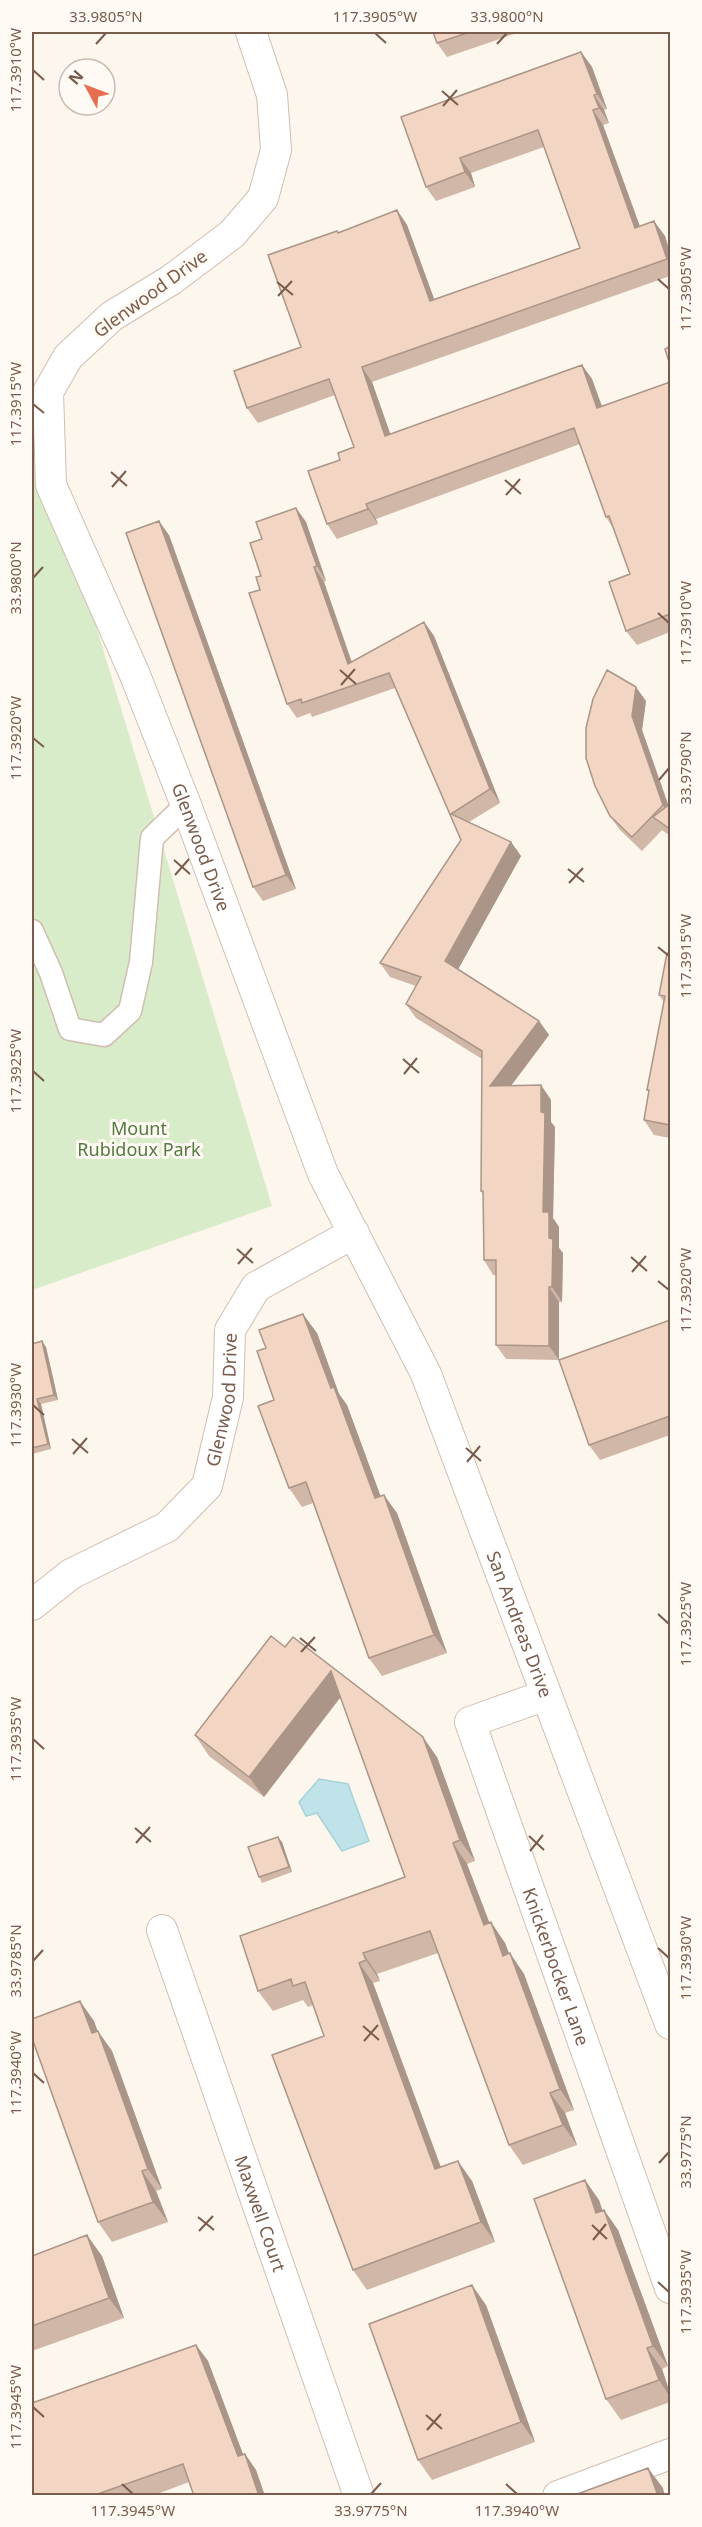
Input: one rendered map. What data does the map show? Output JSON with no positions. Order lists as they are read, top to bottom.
{
  "streets": {
    "street": [
      "Glenwood Drive",
      "San Andreas Drive",
      "Knickerbocker Lane",
      "Maxwell Court"
    ]
  },
  "crossings": [
    ["Glenwood Drive", "San Andreas Drive"],
    ["San Andreas Drive", "Knickerbocker Lane"]
  ],
  "parks": ["Mount Rubidoux Park"],
  "north": "top left",
  "coordinates": [
    "33.9805°N",
    "117.3905°W",
    "33.9800°N",
    "117.3910°W",
    "117.3915°W",
    "117.3920°W",
    "33.9790°N",
    "117.3925°W",
    "117.3930°W",
    "117.3935°W",
    "33.9785°N",
    "117.3940°W",
    "33.9775°N",
    "117.3945°W"
  ]
}
